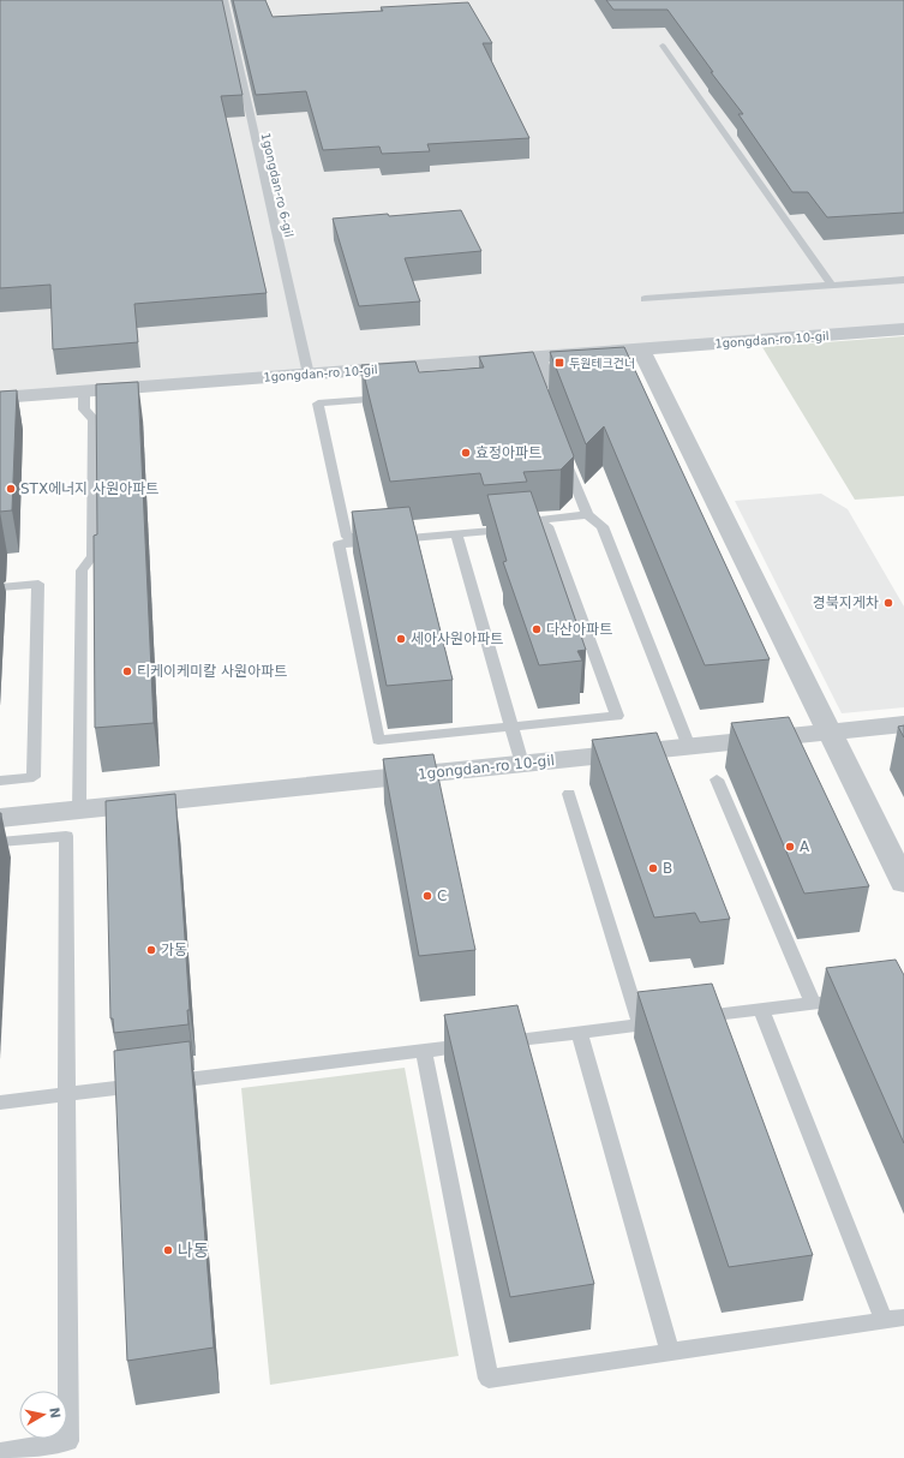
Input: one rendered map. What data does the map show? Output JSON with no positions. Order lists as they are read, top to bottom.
{
  "streets": {
    "street": ["1gongdan-ro 10-gil"],
    "lane": ["1gongdan-ro 6-gil"]
  },
  "crossings": [
    ["1gongdan-ro 6-gil", "1gongdan-ro 10-gil"]
  ],
  "places": {
    "transit": ["두원테크건너"],
    "other": [
      "효정아파트",
      "STX에너지 사원아파트",
      "경북지게차",
      "다산아파트",
      "세아사원아파트",
      "티케이케미칼 사원아파트",
      "A",
      "B",
      "C",
      "가동",
      "나동"
    ]
  },
  "north": "right"
}
